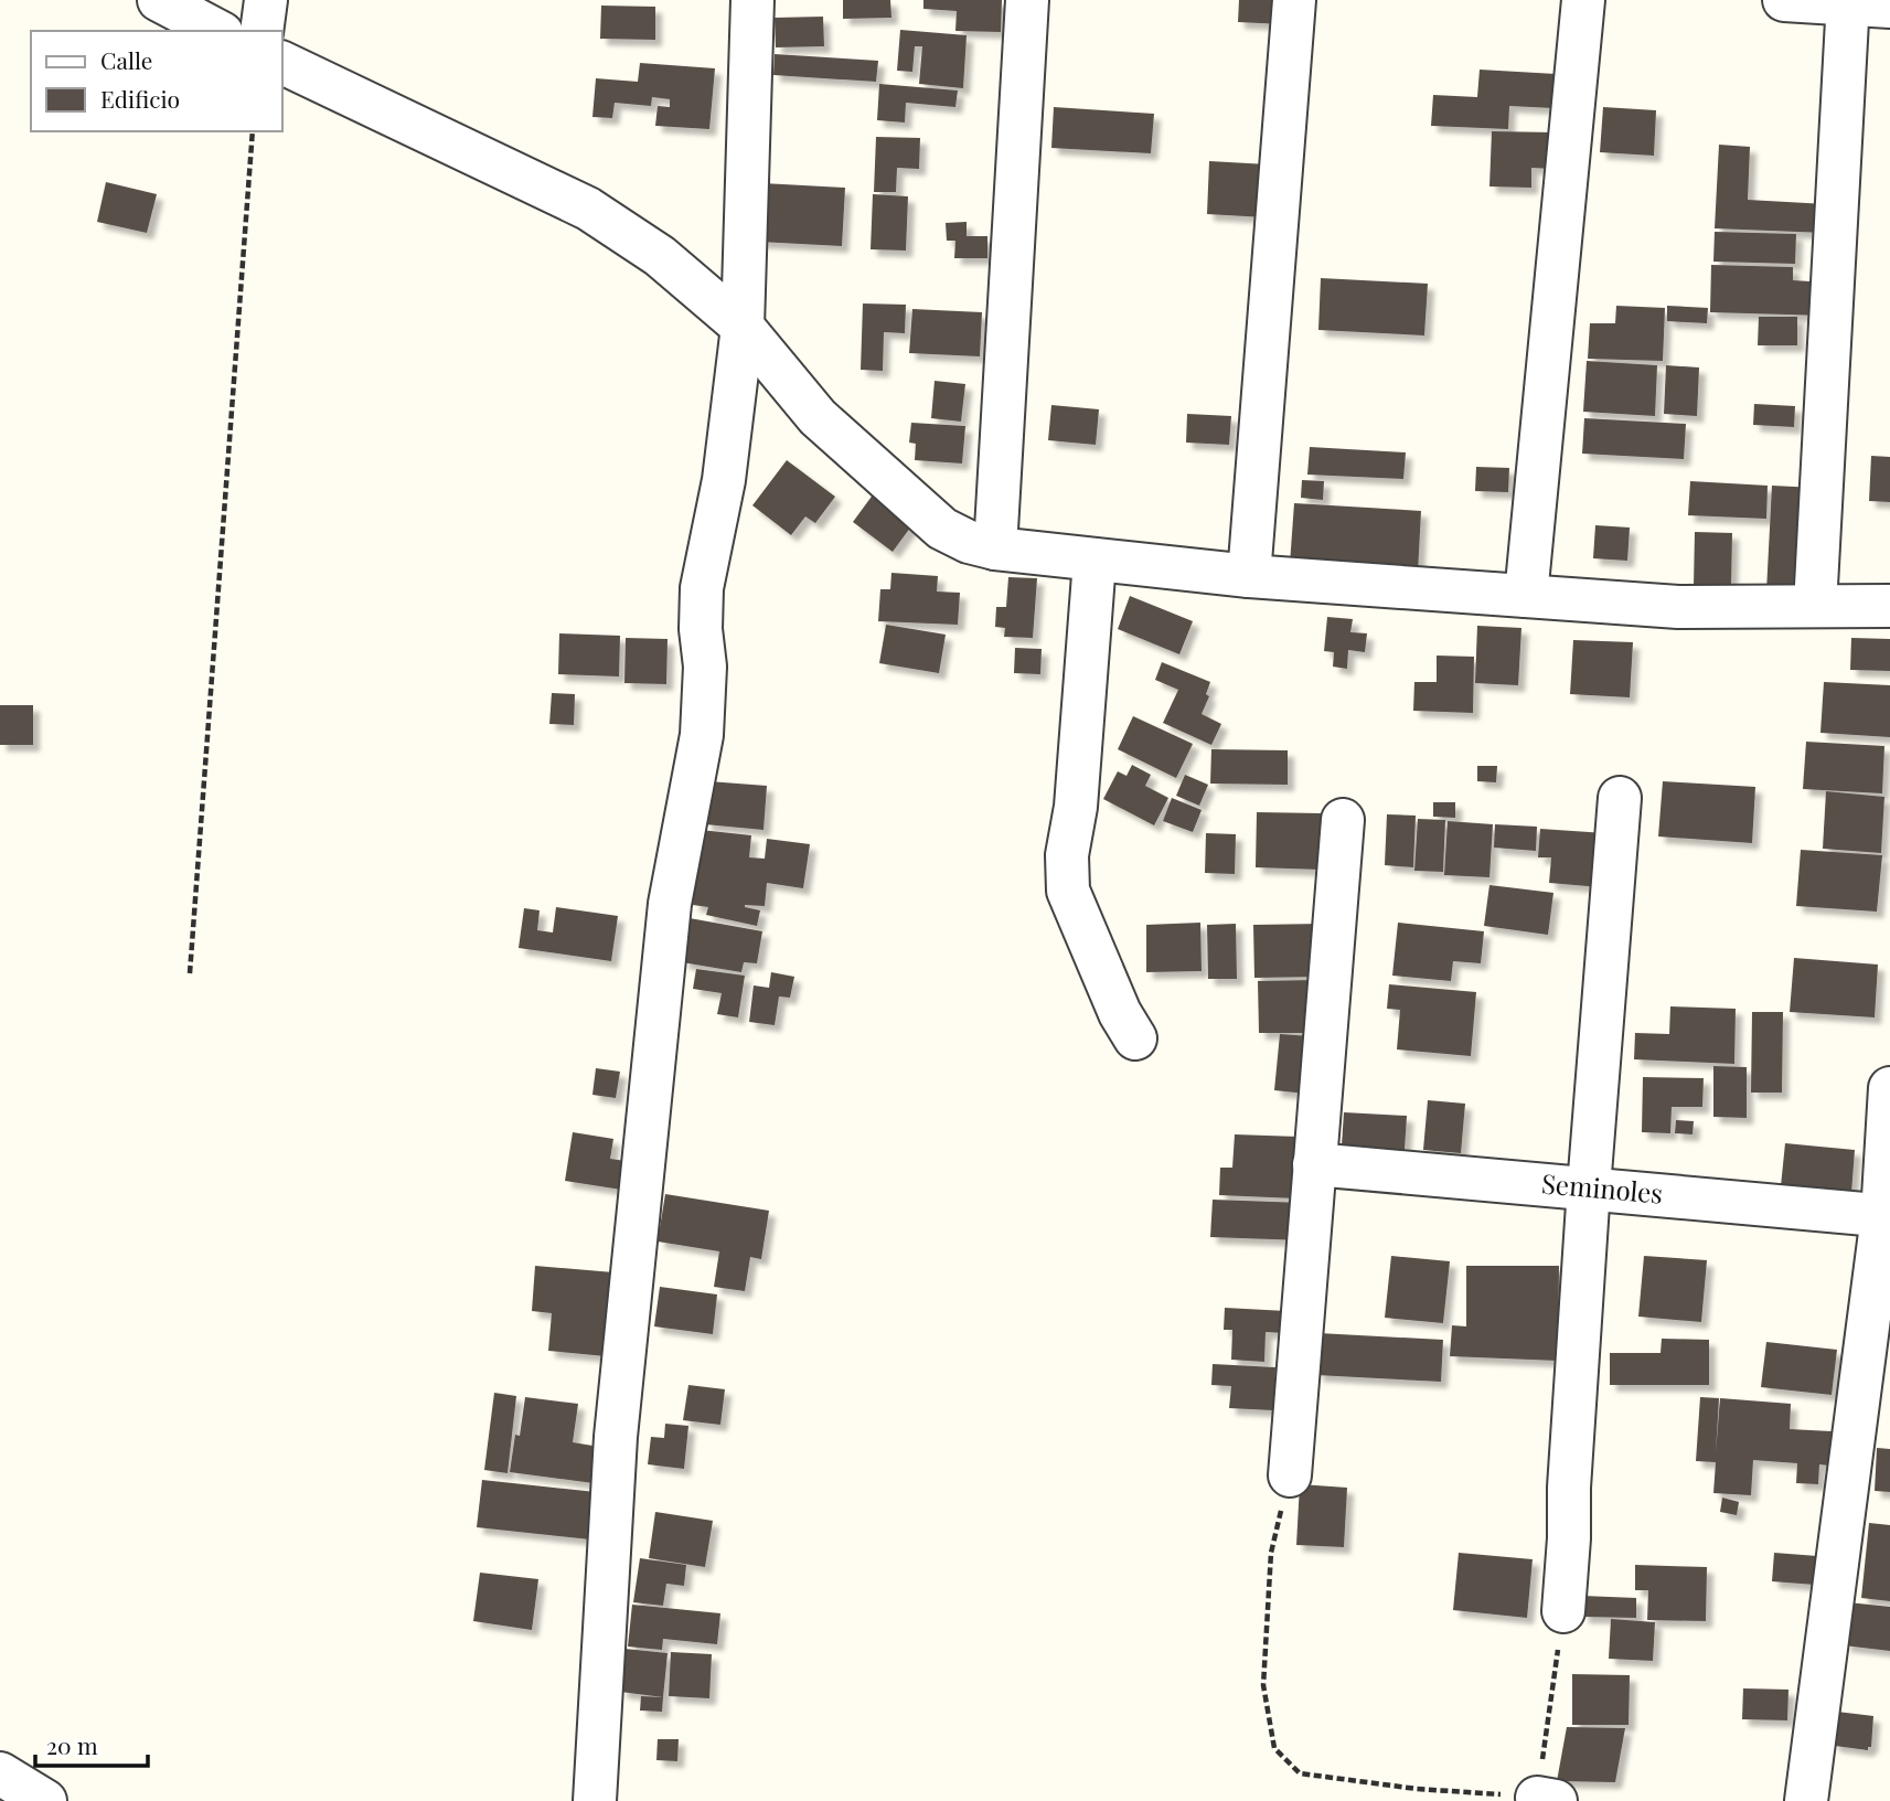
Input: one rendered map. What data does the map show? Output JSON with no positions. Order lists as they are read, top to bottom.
{
  "streets": {
    "street": ["Seminoles"]
  },
  "legend": ["Calle", "Edificio"],
  "scale_bar": "20 m"
}
